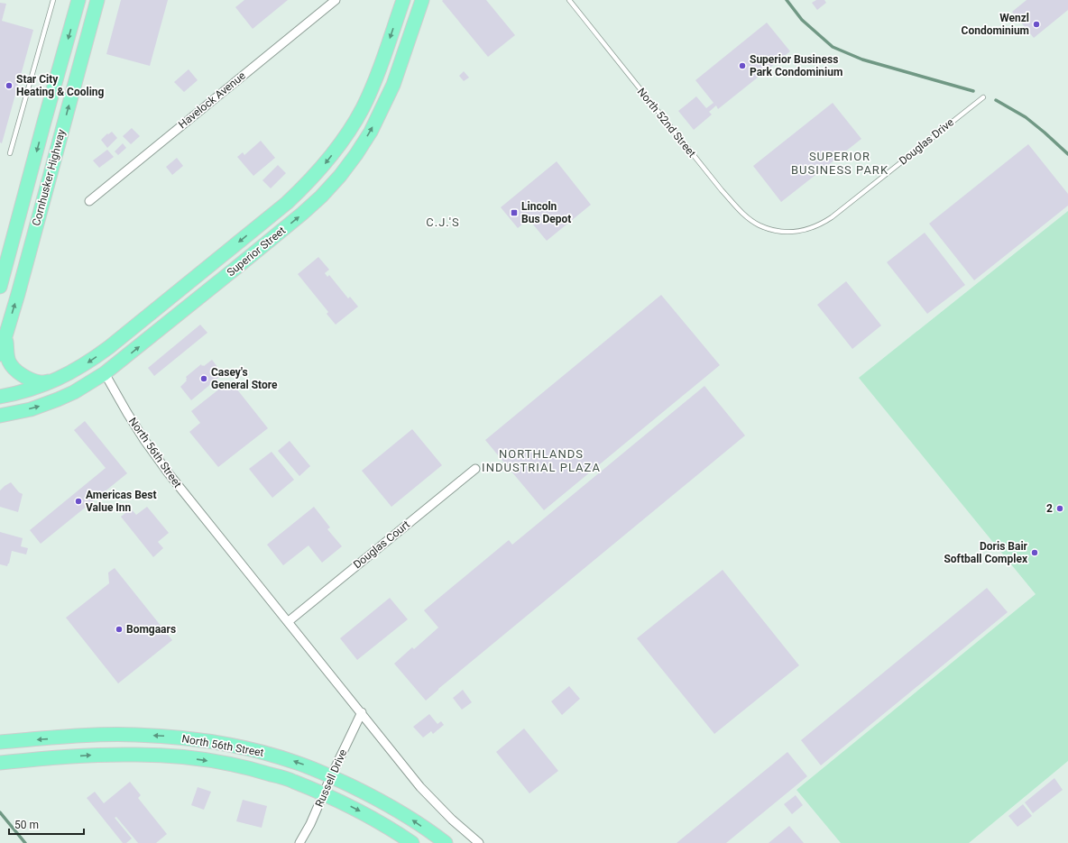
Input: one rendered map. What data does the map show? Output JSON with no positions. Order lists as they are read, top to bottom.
{
  "streets": {
    "main road": ["Cornhusker Highway", "Superior Street", "North 56th Street"],
    "street": ["Havelock Avenue", "Douglas Court", "Russell Drive"],
    "lane": ["North 52nd Street", "Douglas Drive"]
  },
  "crossings": [
    ["North 52nd Street", "Douglas Drive"],
    ["Superior Street", "North 56th Street"],
    ["North 56th Street", "Douglas Court"],
    ["North 56th Street", "Russell Drive"]
  ],
  "districts": ["SUPERIOR BUSINESS PARK", "C.J.'S", "NORTHLANDS INDUSTRIAL PLAZA"],
  "places": {
    "other": [
      "Wenzl Condominium",
      "Superior Business Park Condominium",
      "Star City Heating & Cooling",
      "Casey's General Store",
      "Americas Best Value Inn",
      "2",
      "Doris Bair Softball Complex",
      "Bomgaars"
    ],
    "transit": ["Lincoln Bus Depot"]
  },
  "scale_bar": "50 m"
}
